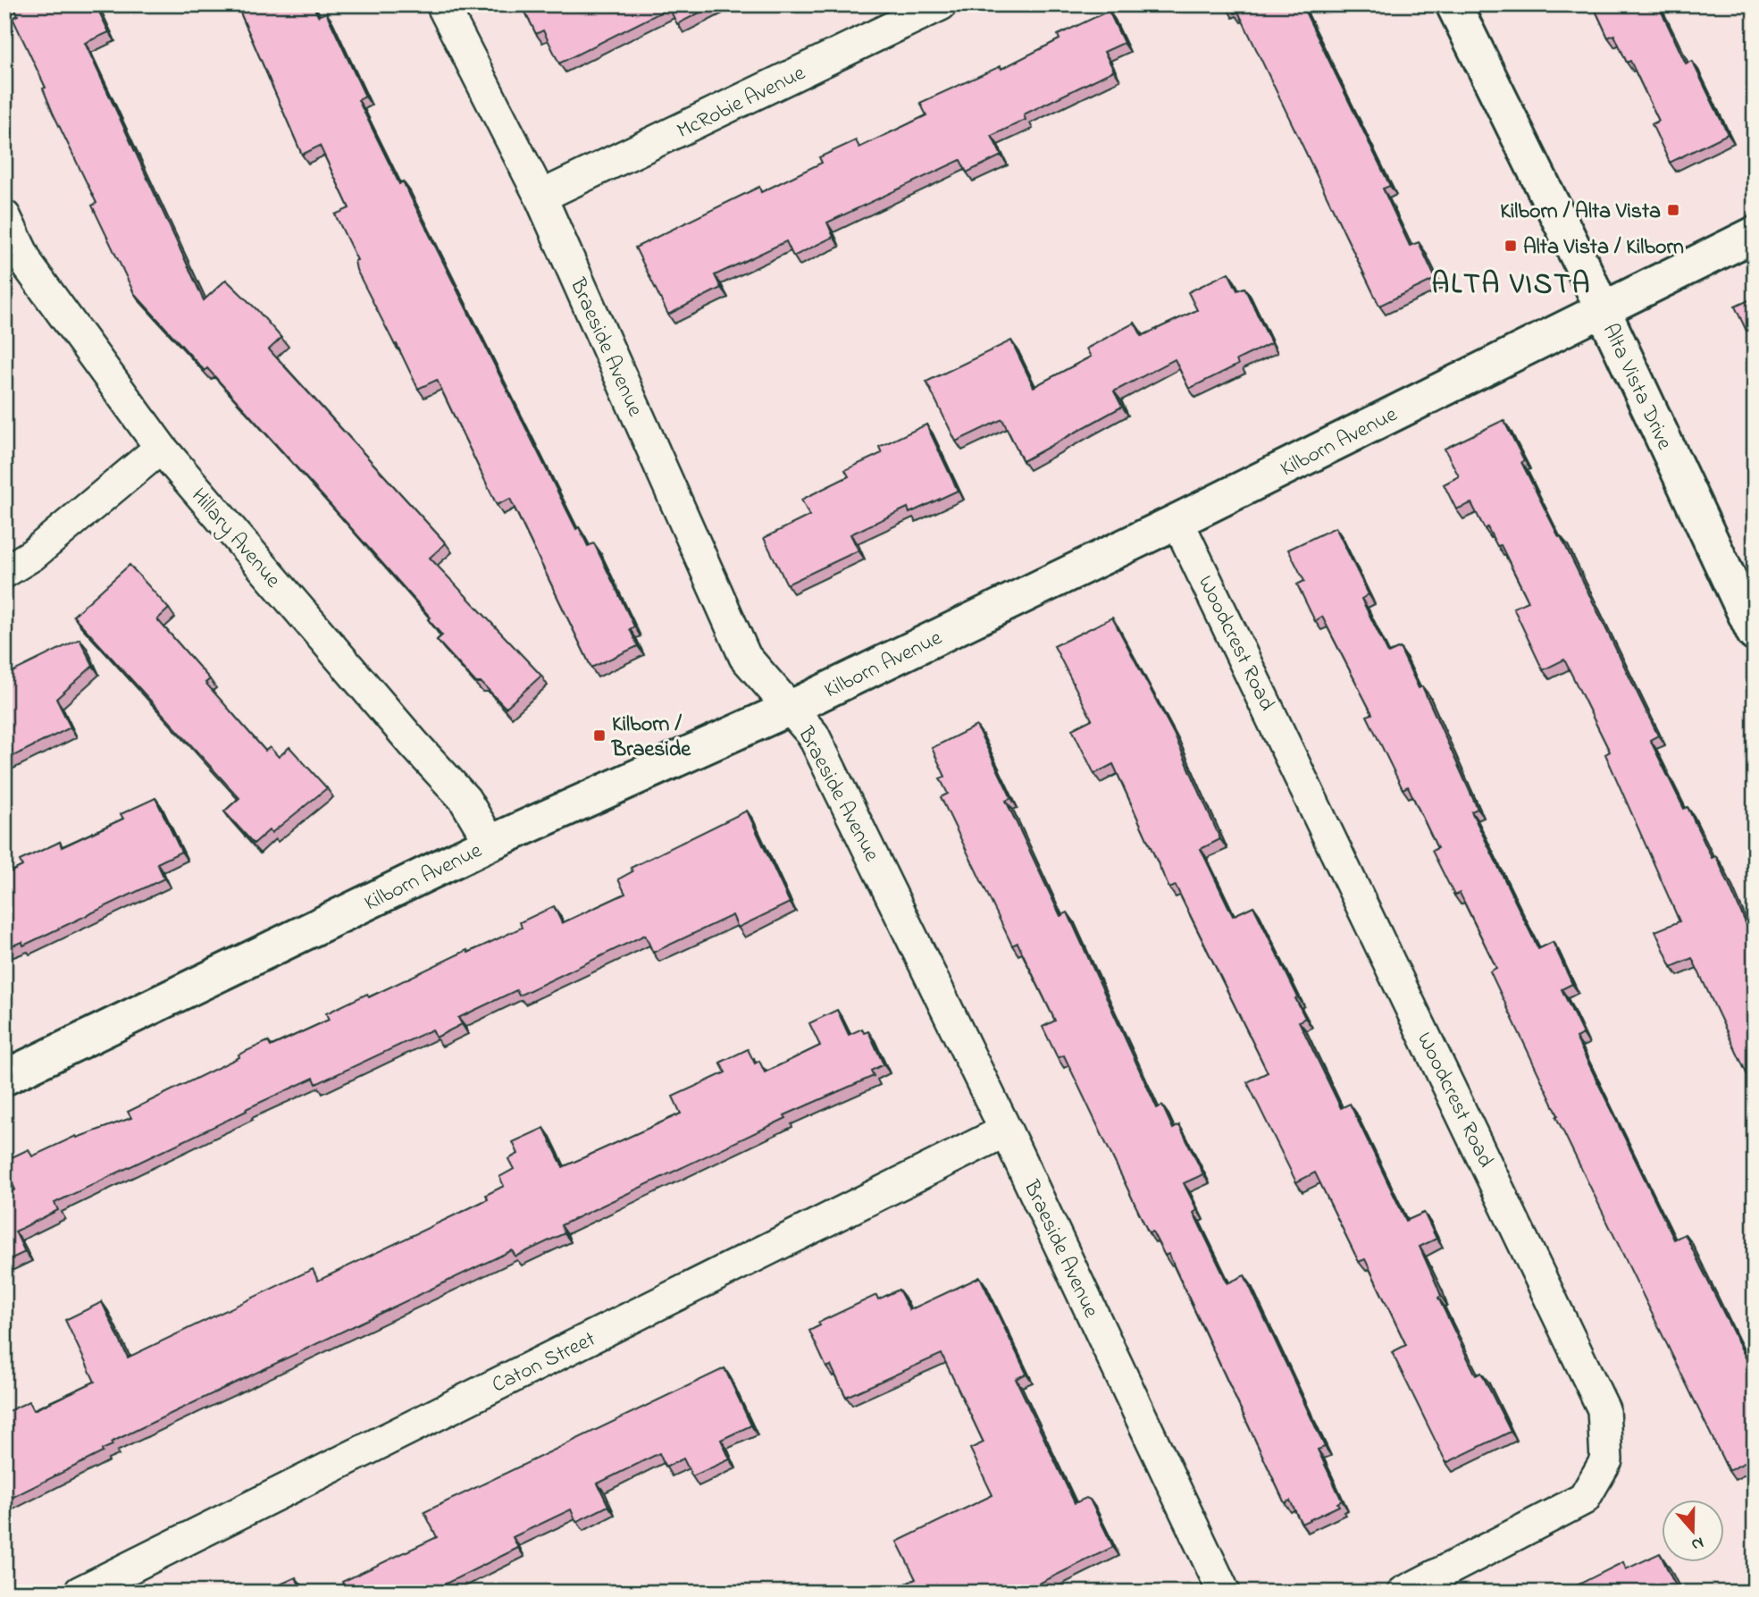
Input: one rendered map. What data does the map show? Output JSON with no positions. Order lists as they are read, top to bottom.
{
  "streets": {
    "street": [
      "McRobie Avenue",
      "Braeside Avenue",
      "Alta Vista Drive",
      "Kilborn Avenue",
      "Hillary Avenue",
      "Woodcrest Road",
      "Caton Street"
    ]
  },
  "crossings": [
    ["McRobie Avenue", "Braeside Avenue"],
    ["Braeside Avenue", "Kilborn Avenue"],
    ["Braeside Avenue", "Caton Street"],
    ["Alta Vista Drive", "Kilborn Avenue"],
    ["Kilborn Avenue", "Hillary Avenue"],
    ["Kilborn Avenue", "Woodcrest Road"]
  ],
  "districts": ["ALTA VISTA"],
  "places": {
    "transit": ["Kilborn / Alta Vista", "Alta Vista / Kilborn", "Kilborn / Braeside"]
  },
  "north": "bottom"
}
